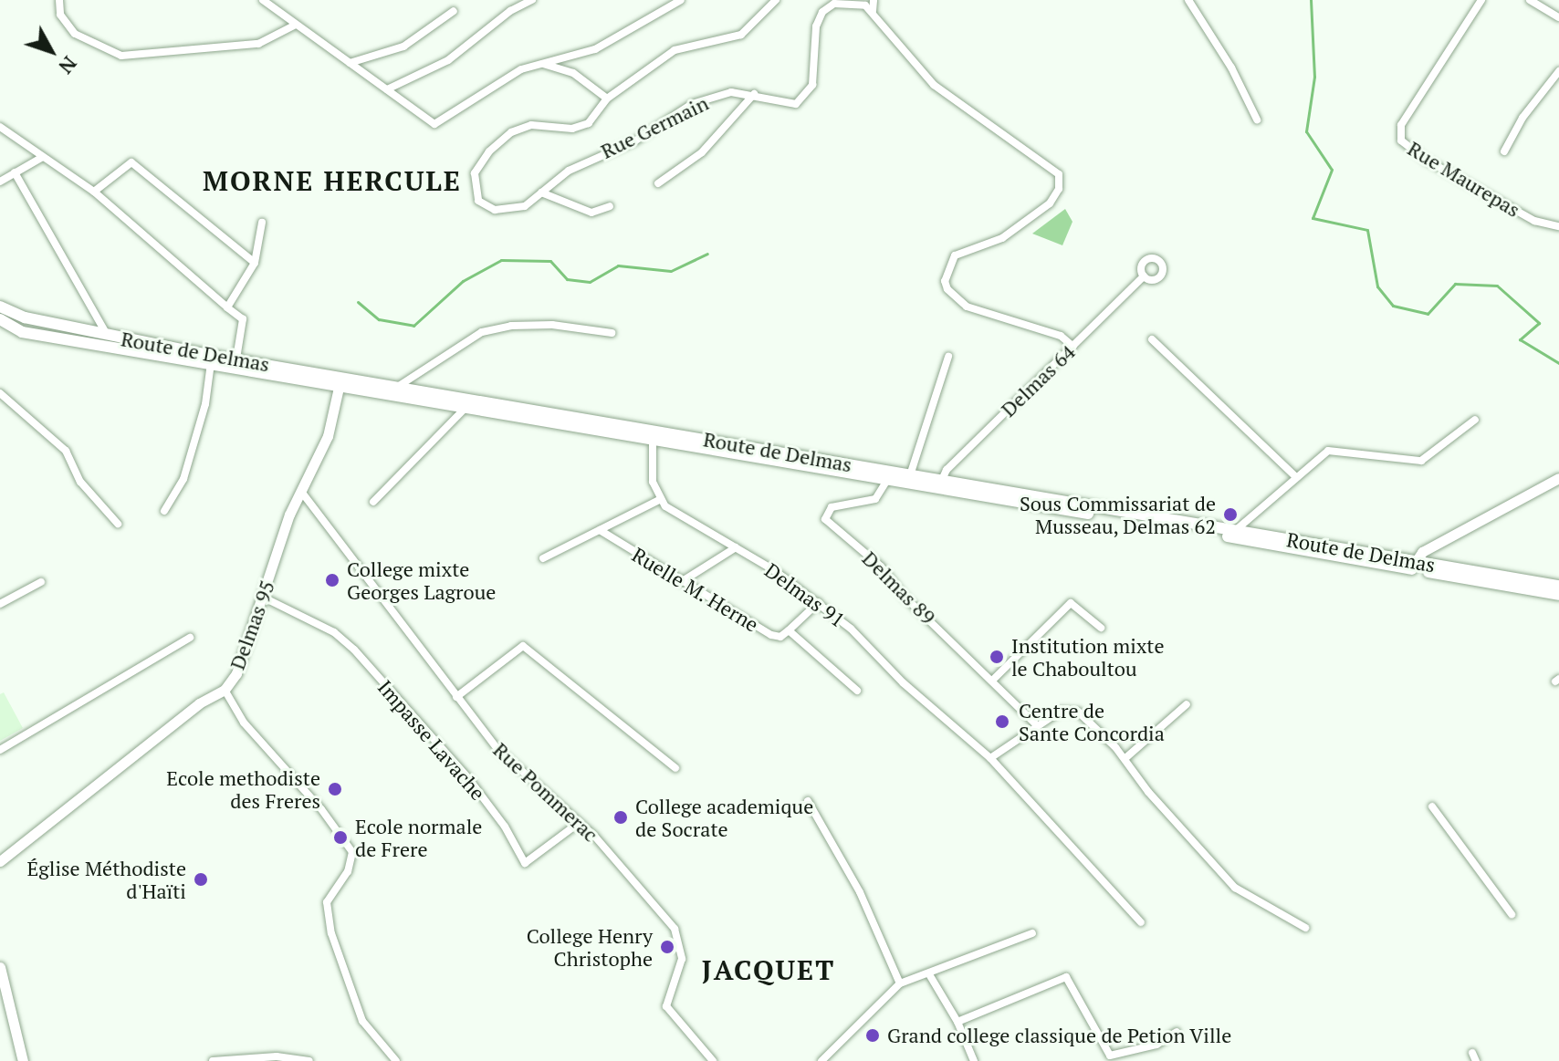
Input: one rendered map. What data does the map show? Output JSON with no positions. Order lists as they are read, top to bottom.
{
  "streets": {
    "main road": ["Route de Delmas"],
    "street": [
      "Rue Germain",
      "Rue Maurepas",
      "Delmas 64",
      "Delmas 89",
      "Ruelle M. Herne",
      "Delmas 91",
      "Delmas 95",
      "Impasse Lavache",
      "Rue Pommerac"
    ]
  },
  "crossings": [
    ["Route de Delmas", "Delmas 64"],
    ["Route de Delmas", "Delmas 89"],
    ["Route de Delmas", "Delmas 95"],
    ["Delmas 95", "Impasse Lavache"],
    ["Delmas 95", "Rue Pommerac"],
    ["Impasse Lavache", "Rue Pommerac"]
  ],
  "districts": ["MORNE HERCULE", "JACQUET"],
  "places": [
    "Sous Commissariat de Musseau, Delmas 62",
    "College mixte Georges Lagroue",
    "Institution mixte le Chaboultou",
    "Centre de Sante Concordia",
    "Ecole methodiste des Freres",
    "College academique de Socrate",
    "Ecole normale de Frere",
    "Église Méthodiste d'Haïti",
    "College Henry Christophe",
    "Grand college classique de Petion Ville"
  ],
  "north": "bottom right"
}
